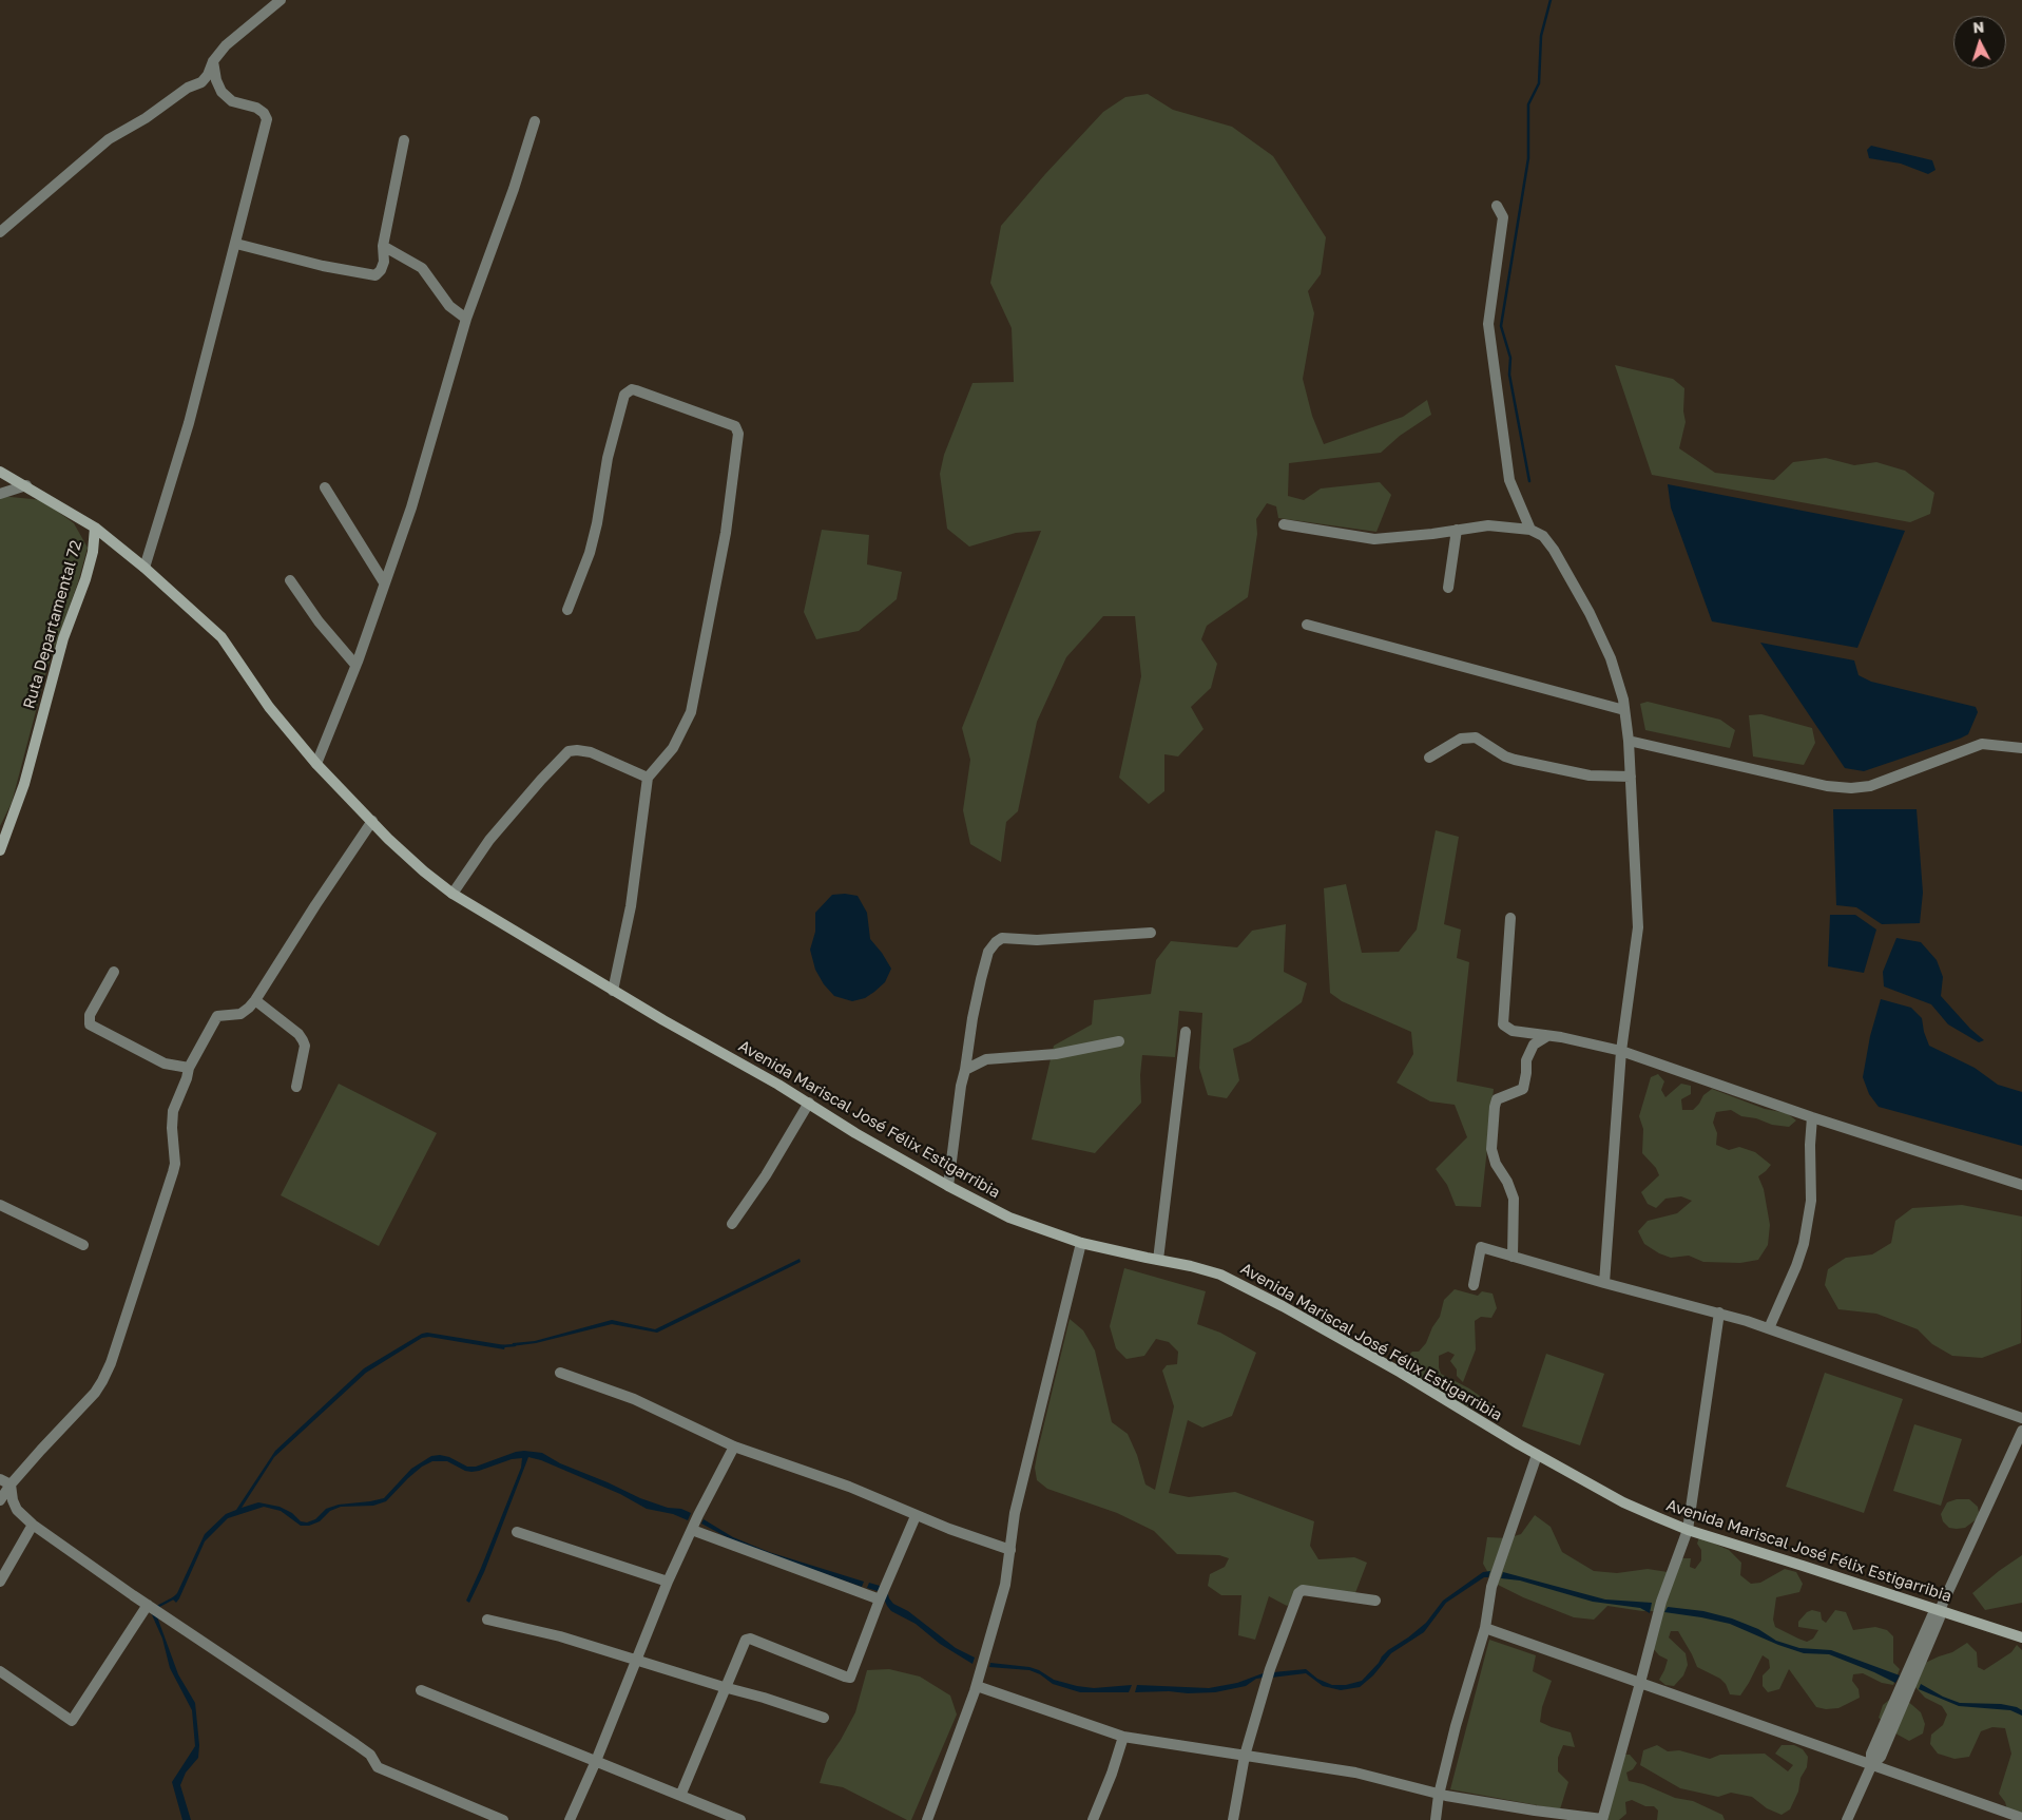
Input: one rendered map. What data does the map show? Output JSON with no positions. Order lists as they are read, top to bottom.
{
  "streets": {
    "main road": ["Ruta Departamental 72", "Avenida Mariscal José Félix Estigarribia"]
  },
  "crossings": [
    ["Ruta Departamental 72", "Avenida Mariscal José Félix Estigarribia"]
  ],
  "north": "top"
}
